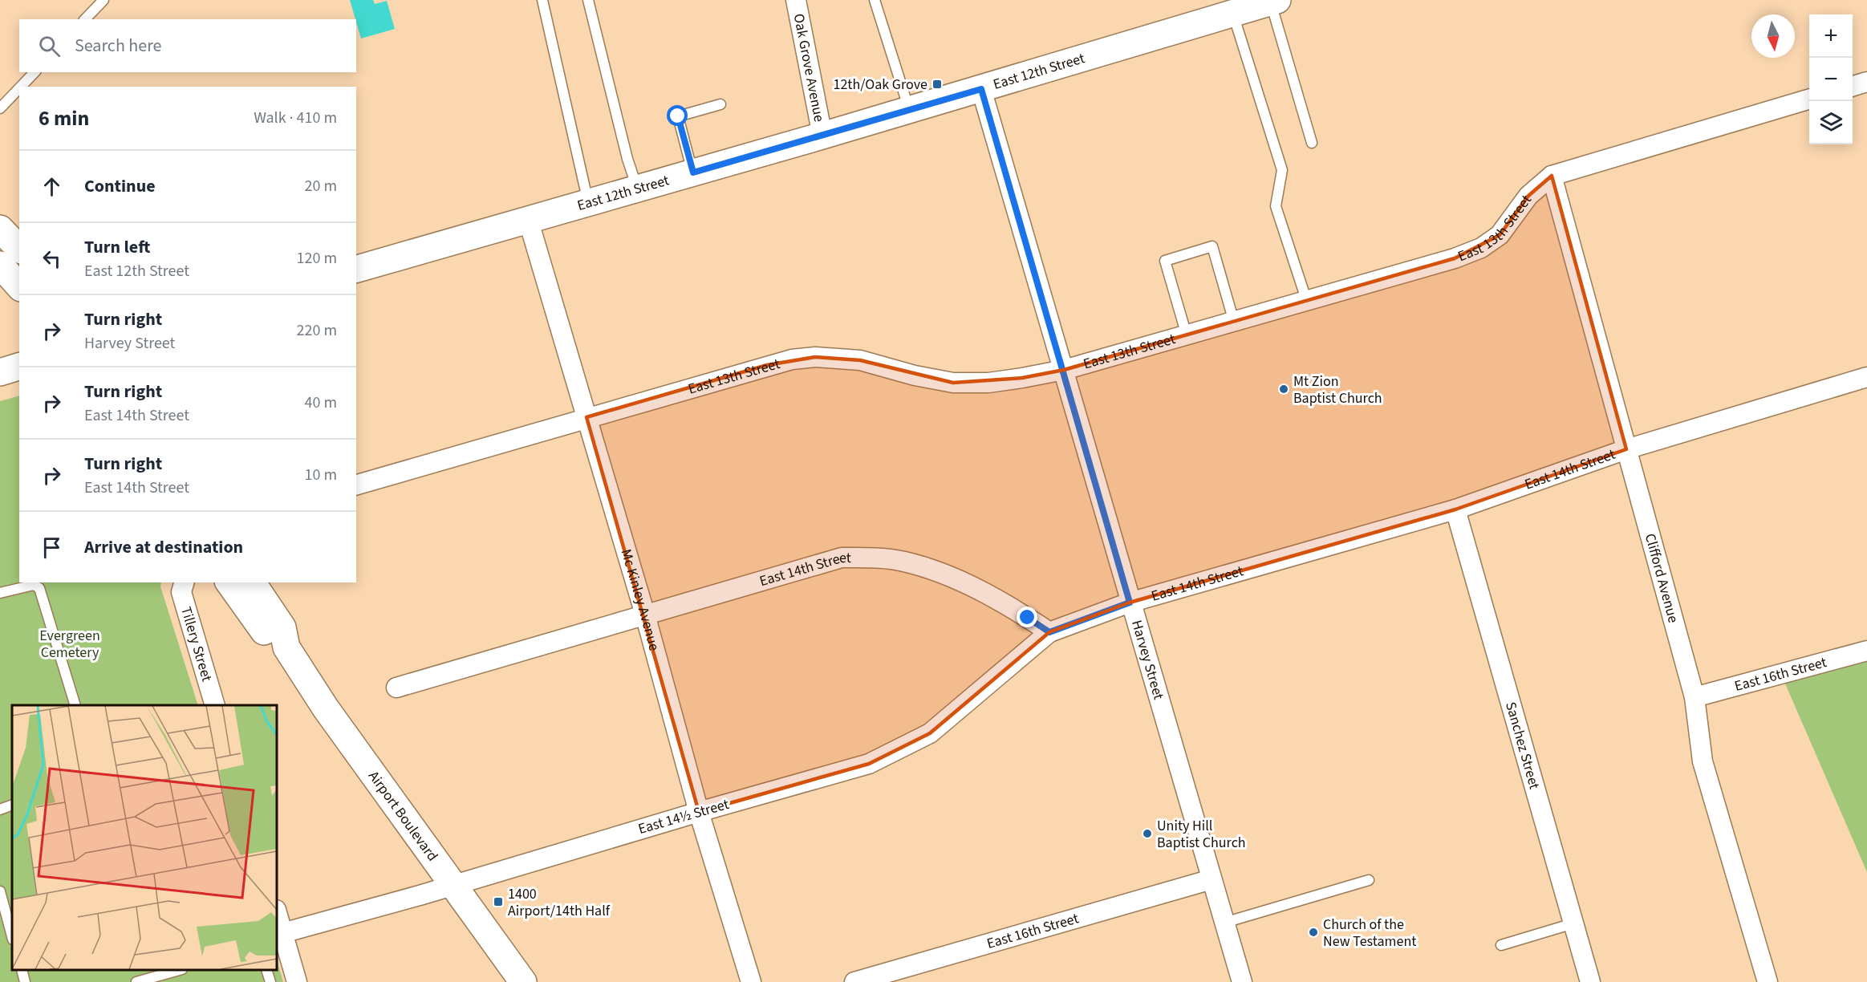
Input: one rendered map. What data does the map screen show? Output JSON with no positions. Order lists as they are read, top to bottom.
{
  "streets": {
    "street": [
      "Oak Grove Avenue",
      "East 12th Street",
      "East 13th Street",
      "East 14th Street",
      "Clifford Avenue",
      "Mc Kinley Avenue",
      "Tillery Street",
      "Harvey Street",
      "East 16th Street",
      "Sanchez Street",
      "Airport Boulevard",
      "East 14½ Street"
    ]
  },
  "crossings": [
    ["Oak Grove Avenue", "East 12th Street"],
    ["East 12th Street", "Mc Kinley Avenue"],
    ["East 12th Street", "Harvey Street"],
    ["East 13th Street", "Clifford Avenue"],
    ["East 13th Street", "Mc Kinley Avenue"],
    ["East 13th Street", "Harvey Street"],
    ["East 14th Street", "Clifford Avenue"],
    ["East 14th Street", "Mc Kinley Avenue"],
    ["East 14th Street", "Harvey Street"],
    ["East 14th Street", "Sanchez Street"],
    ["East 14th Street", "East 14½ Street"],
    ["Clifford Avenue", "East 16th Street"],
    ["Mc Kinley Avenue", "East 14½ Street"],
    ["Harvey Street", "East 16th Street"],
    ["Airport Boulevard", "East 14½ Street"]
  ],
  "parks": ["Evergreen Cemetery"],
  "places": {
    "transit": ["12th/Oak Grove", "1400 Airport/14th Half"],
    "other": ["Mt Zion Baptist Church", "Unity Hill Baptist Church", "Church of the New Testament"]
  },
  "north": "bottom",
  "page": {
    "map_buttons": ["+", "−"],
    "search": "Search here",
    "heading": ["6 min", "Walk · 410 m"],
    "list": [
      ["Continue", "20 m"],
      ["Turn left", "East 12th Street", "120 m"],
      ["Turn right", "Harvey Street", "220 m"],
      ["Turn right", "East 14th Street", "40 m"],
      ["Turn right", "East 14th Street", "10 m"],
      "Arrive at destination"
    ]
  }
}
